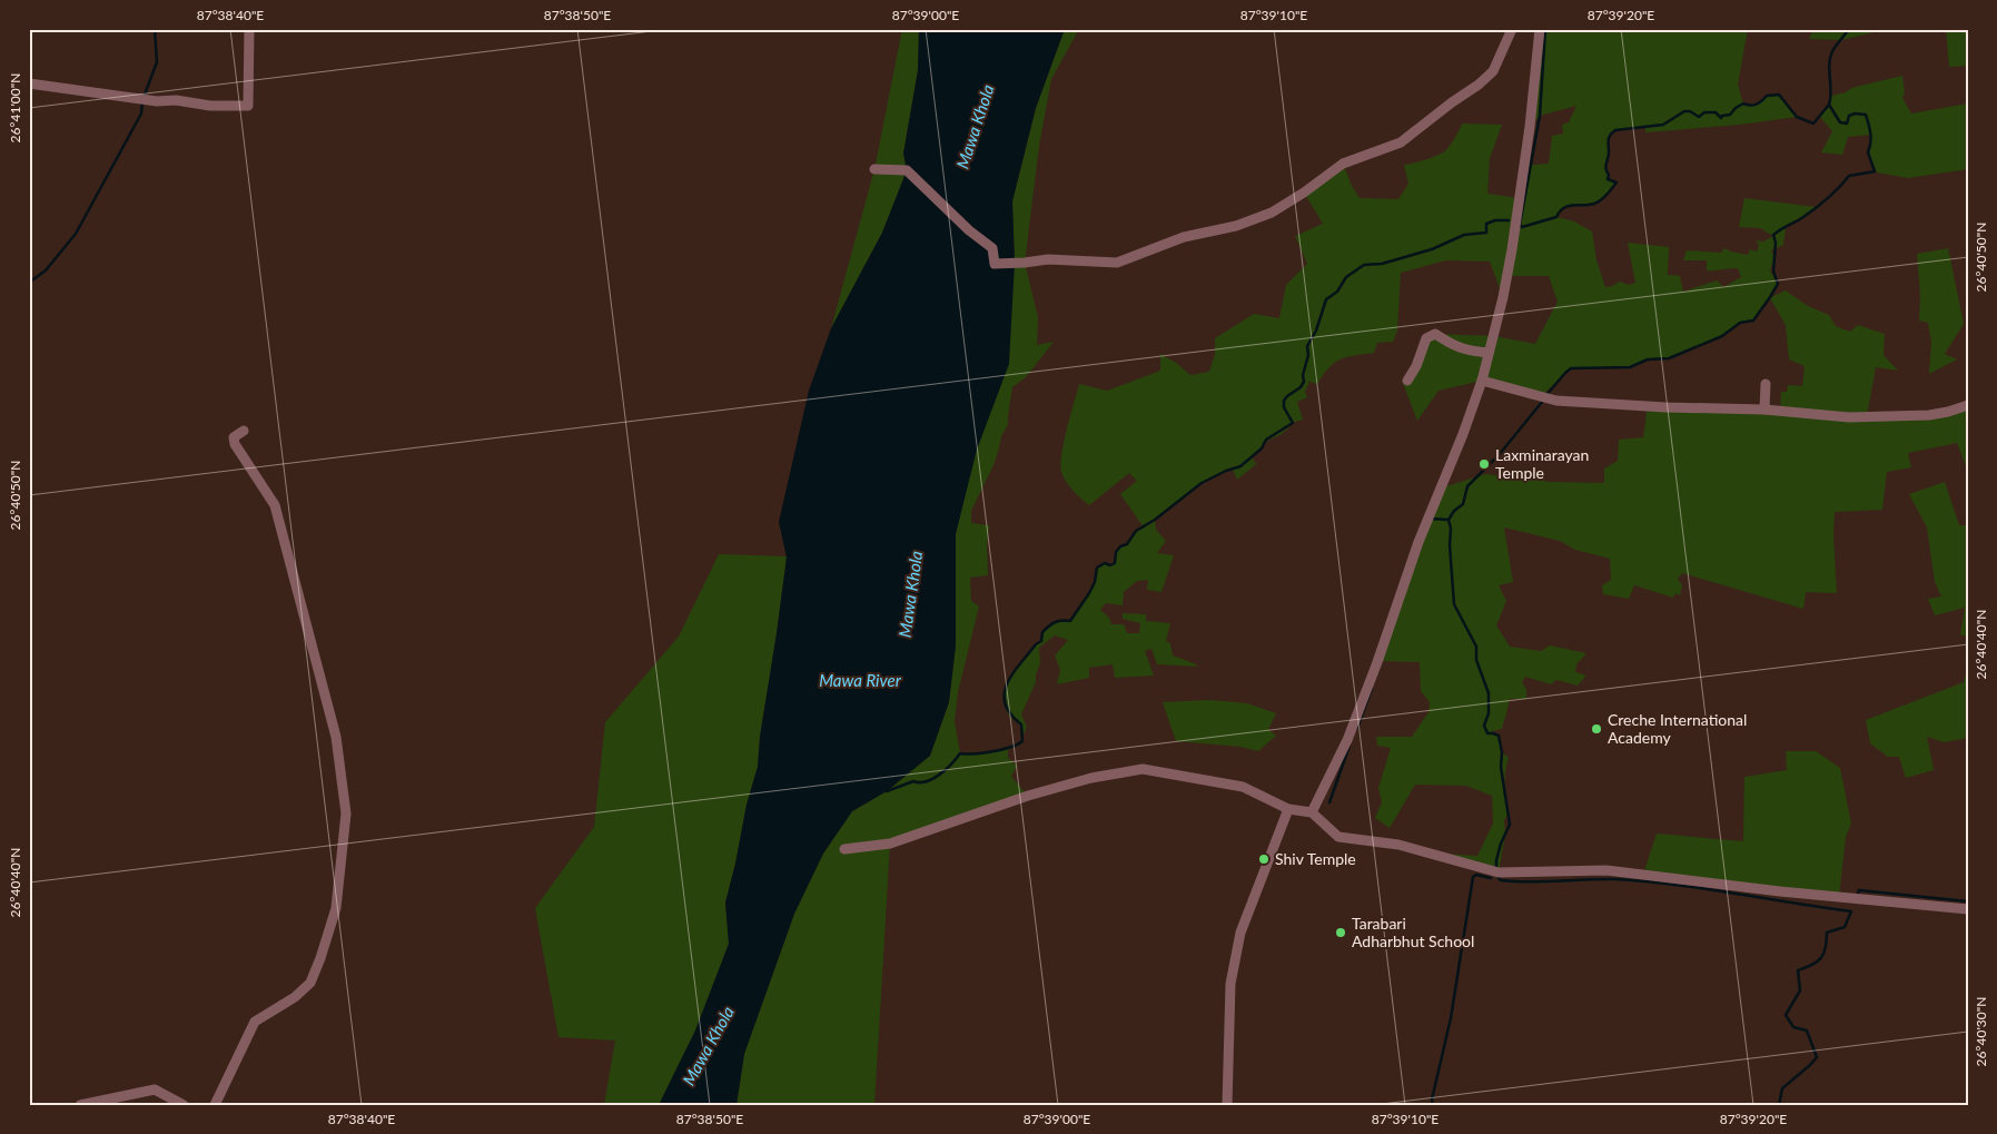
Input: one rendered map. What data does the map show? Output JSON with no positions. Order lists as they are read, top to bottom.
{
  "water": ["Mawa Khola", "Mawa River"],
  "places": [
    "Laxminarayan Temple",
    "Creche International Academy",
    "Shiv Temple",
    "Tarabari Adharbhut School"
  ],
  "coordinates": [
    "87°38'40\"E",
    "87°38'50\"E",
    "87°39'00\"E",
    "87°39'10\"E",
    "87°39'20\"E",
    "26°41'00\"N",
    "26°40'50\"N",
    "26°40'40\"N",
    "26°40'30\"N"
  ]
}
